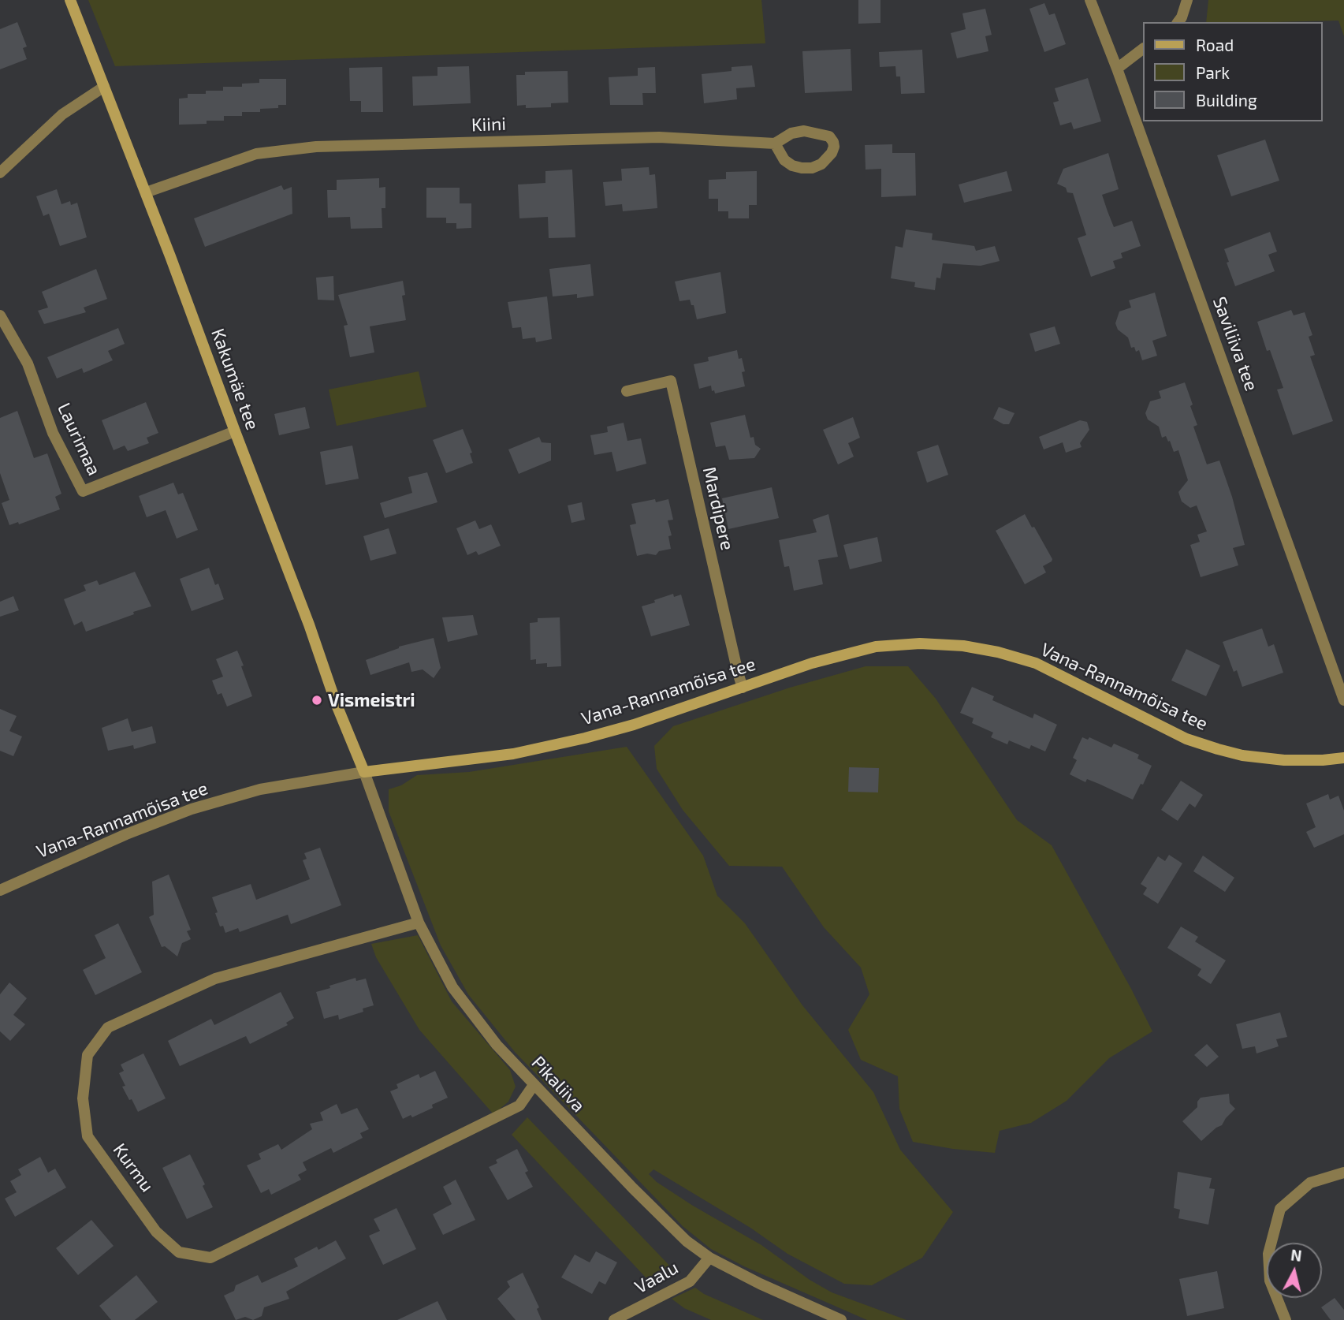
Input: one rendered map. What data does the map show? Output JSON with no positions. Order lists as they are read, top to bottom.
{
  "streets": {
    "street": [
      "Kiini",
      "Saviliiva tee",
      "Kakumäe tee",
      "Laurimaa",
      "Mardipere",
      "Vana-Rannamõisa tee",
      "Pikaliiva",
      "Kurmu",
      "Vaalu"
    ]
  },
  "crossings": [
    ["Kiini", "Kakumäe tee"],
    ["Kakumäe tee", "Laurimaa"],
    ["Kakumäe tee", "Vana-Rannamõisa tee"],
    ["Kakumäe tee", "Pikaliiva"],
    ["Mardipere", "Vana-Rannamõisa tee"],
    ["Vana-Rannamõisa tee", "Pikaliiva"],
    ["Pikaliiva", "Kurmu"],
    ["Pikaliiva", "Vaalu"]
  ],
  "places": ["Vismeistri"],
  "legend": ["Road", "Park", "Building"],
  "north": "top"
}
